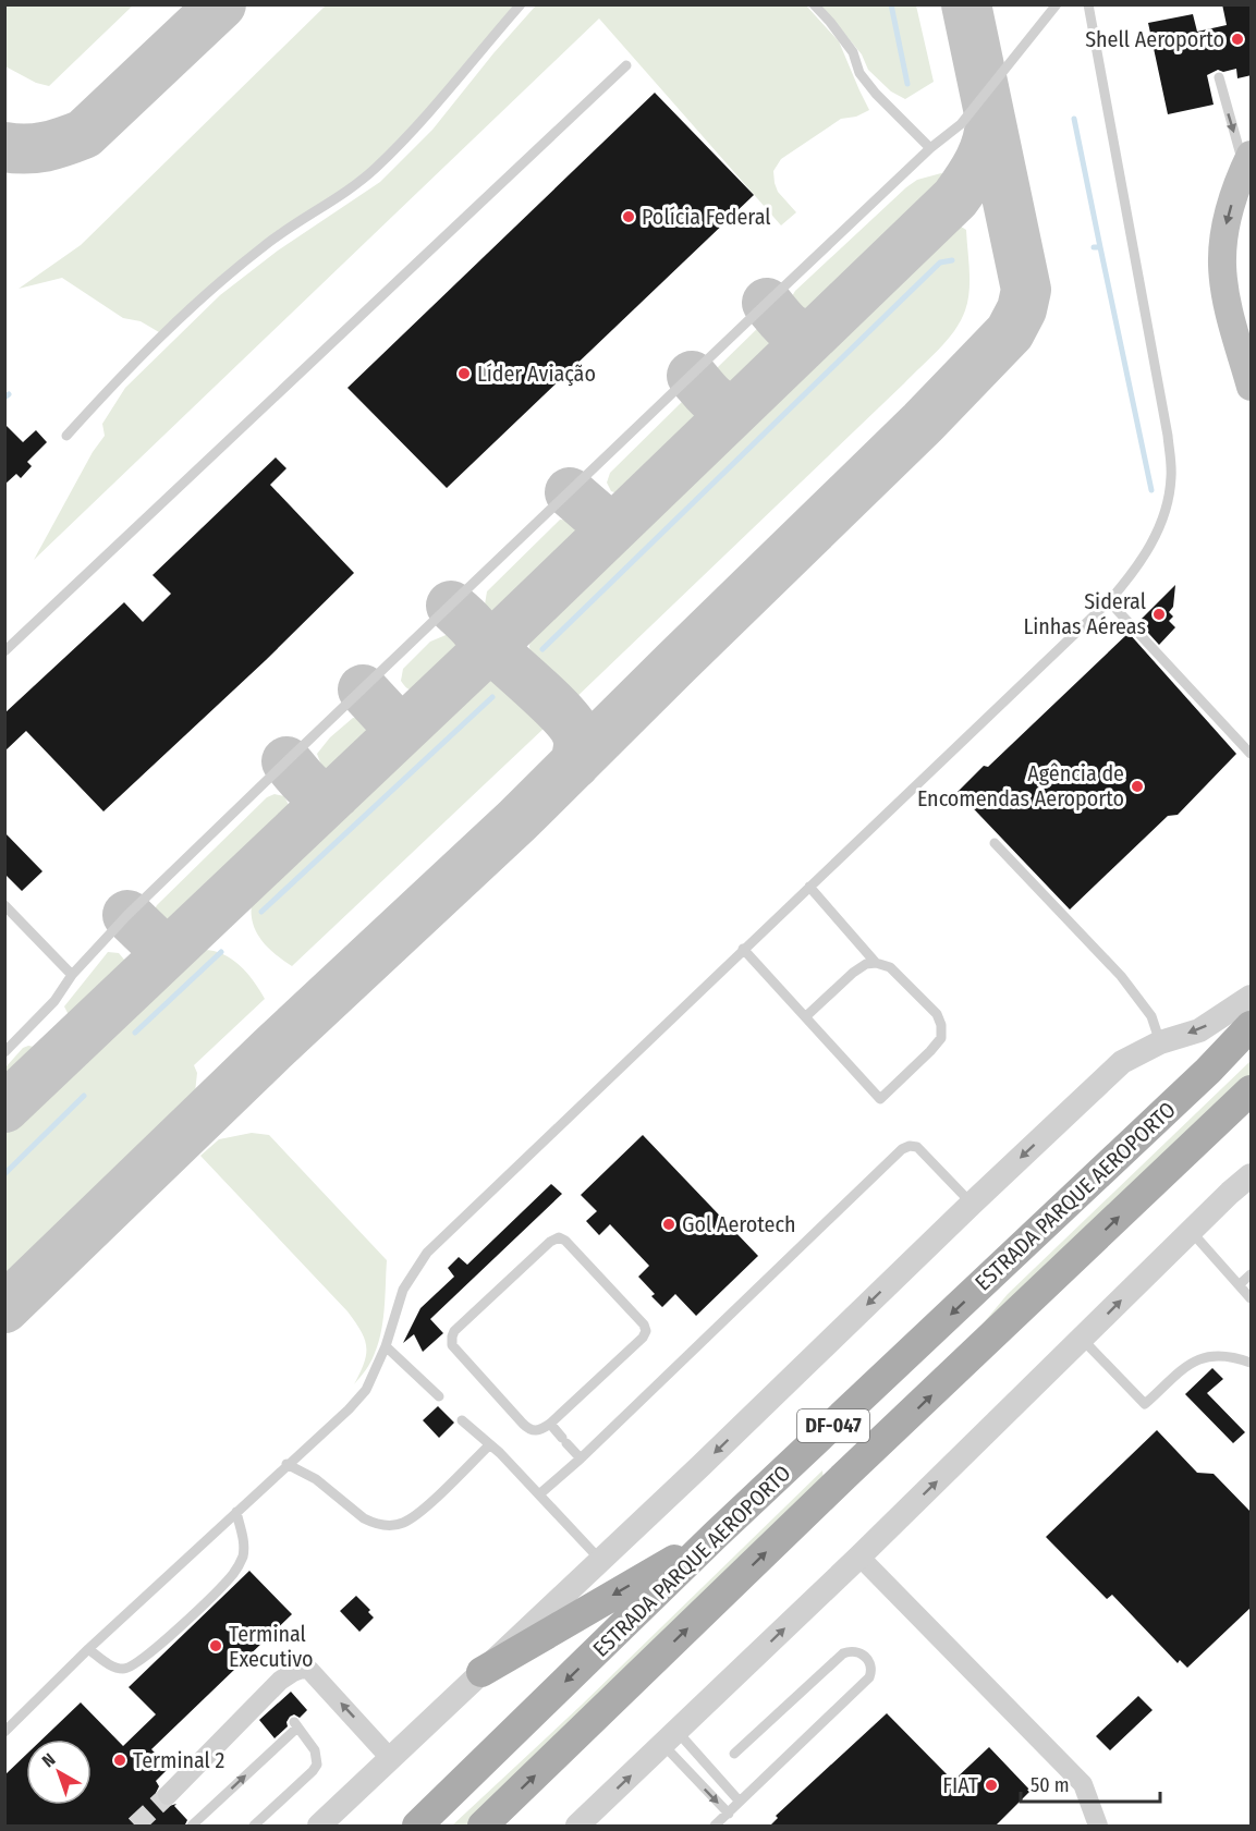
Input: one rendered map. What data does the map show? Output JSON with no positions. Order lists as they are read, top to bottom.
{
  "streets": {
    "main road": ["ESTRADA PARQUE AEROPORTO", "DF-047"]
  },
  "places": [
    "Shell Aeroporto",
    "Polícia Federal",
    "Líder Aviação",
    "Sideral Linhas Aéreas",
    "Agência de Encomendas Aeroporto",
    "Gol Aerotech",
    "Terminal Executivo",
    "Terminal 2",
    "FIAT"
  ],
  "scale_bar": "50 m",
  "north": "top left"
}
